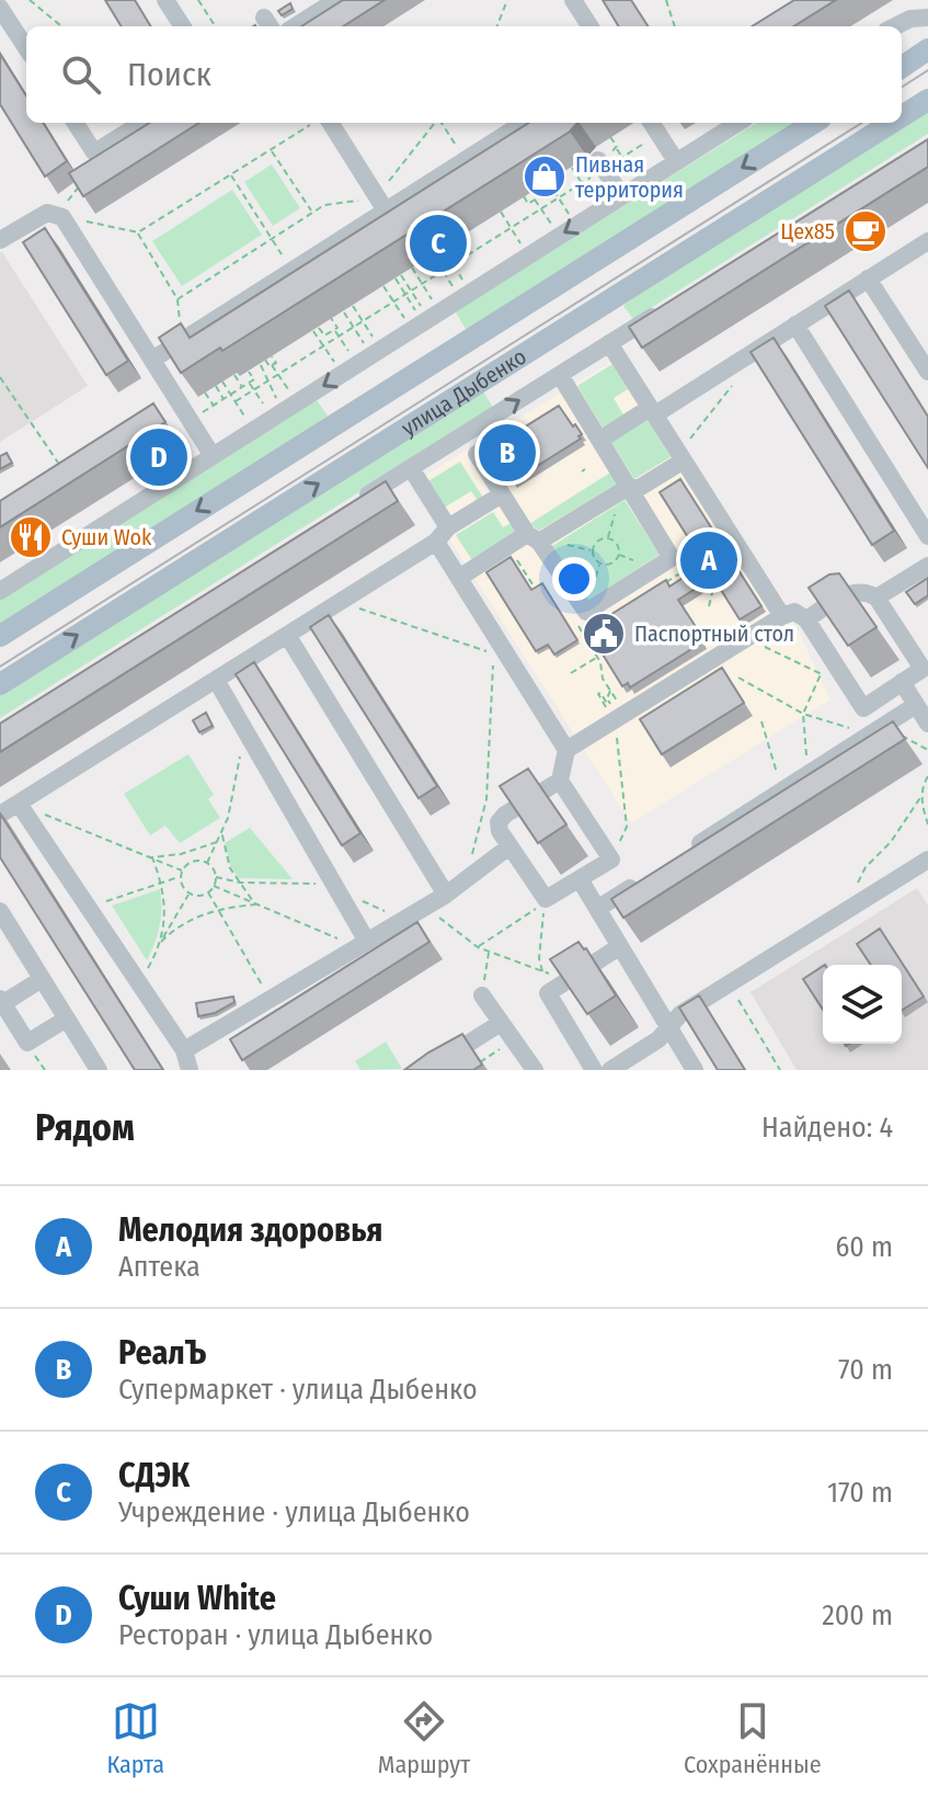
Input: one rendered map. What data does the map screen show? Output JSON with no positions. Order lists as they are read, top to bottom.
{
  "streets": {
    "main road": ["улица Дыбенко"]
  },
  "places": {
    "shop": ["Пивная территория"],
    "cafe": ["Цех85"],
    "restaurant": ["Суши Wok"],
    "public building": ["Паспортный стол"]
  },
  "page": {
    "search": "Поиск",
    "pins": [
      "C",
      "B",
      "D",
      "A"
    ],
    "heading": ["Рядом", "Найдено: 4"],
    "list": [
      {
        "mark": "A",
        "name": "Мелодия здоровья",
        "note": "Аптека",
        "value": "60 m"
      },
      {
        "mark": "B",
        "name": "РеалЪ",
        "note": "Супермаркет · улица Дыбенко",
        "value": "70 m"
      },
      {
        "mark": "C",
        "name": "СДЭК",
        "note": "Учреждение · улица Дыбенко",
        "value": "170 m"
      },
      {
        "mark": "D",
        "name": "Суши White",
        "note": "Ресторан · улица Дыбенко",
        "value": "200 m"
      }
    ],
    "nav": ["Карта", "Маршрут", "Сохранённые"]
  }
}
